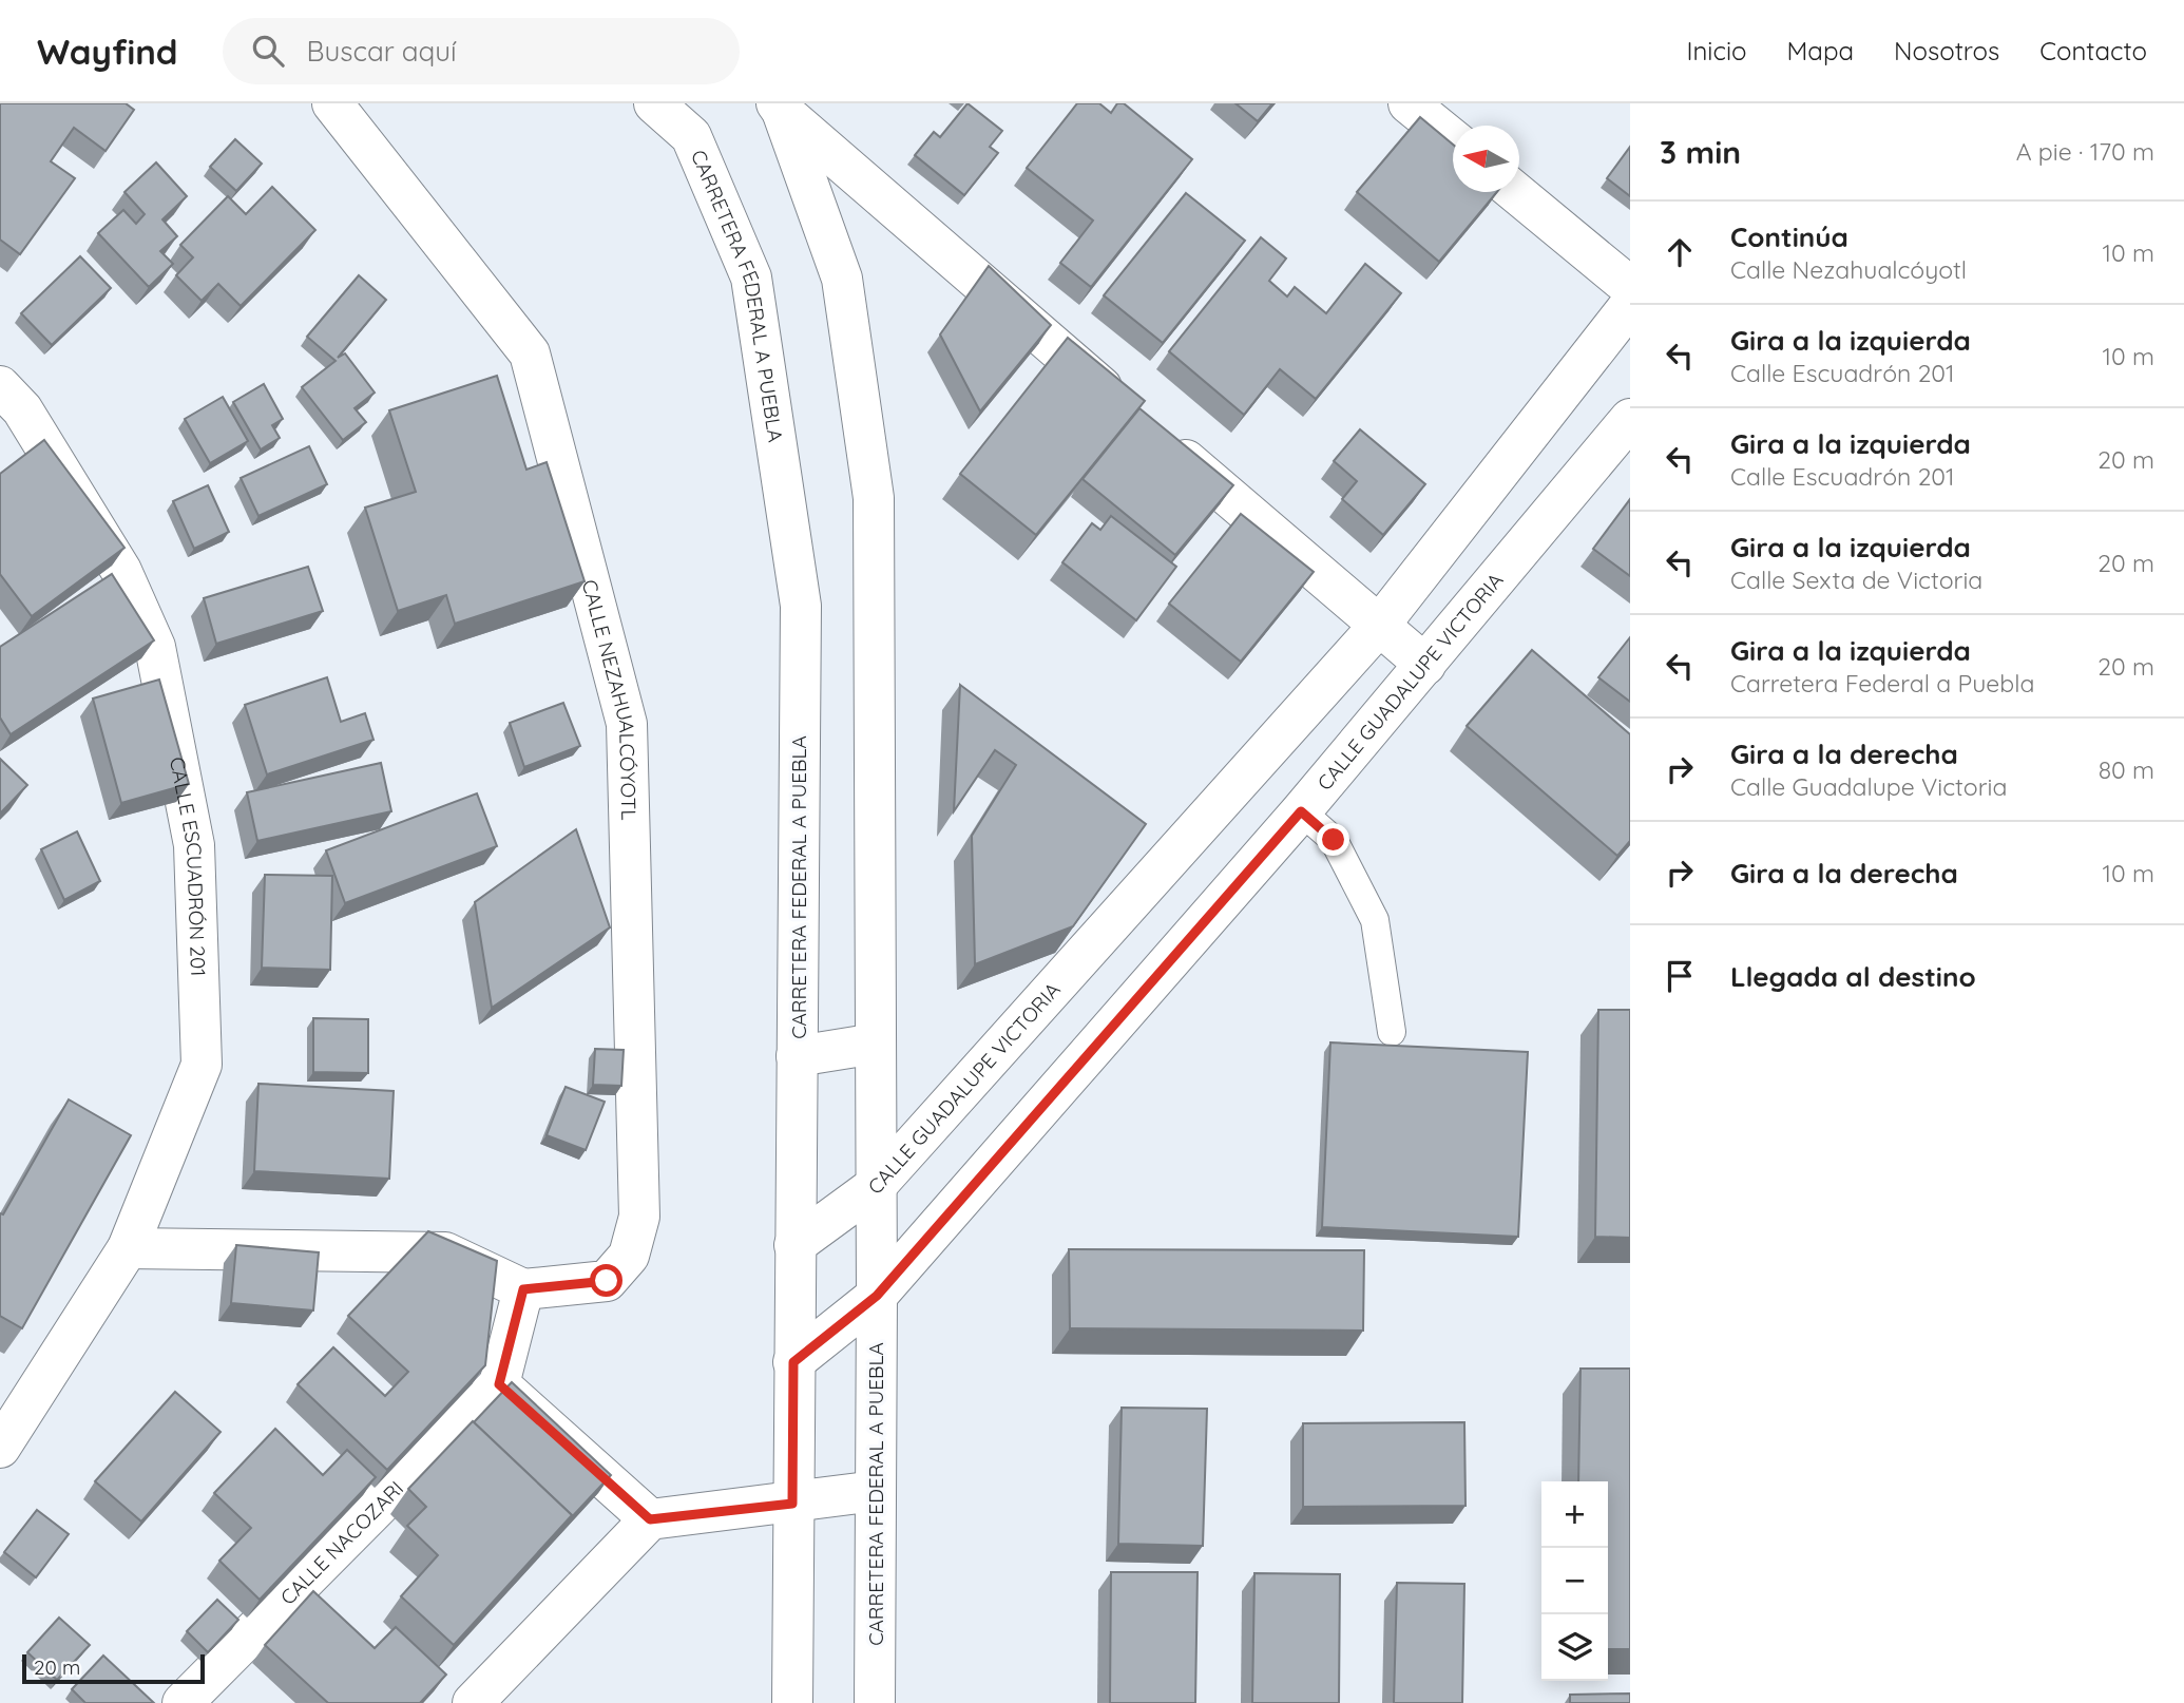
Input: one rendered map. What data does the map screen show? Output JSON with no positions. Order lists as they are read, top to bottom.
{
  "streets": {
    "street": [
      "CARRETERA FEDERAL A PUEBLA",
      "CALLE GUADALUPE VICTORIA",
      "CALLE NEZAHUALCÓYOTL",
      "CALLE ESCUADRÓN 201",
      "CALLE NACOZARI"
    ]
  },
  "crossings": [
    ["CARRETERA FEDERAL A PUEBLA", "CALLE GUADALUPE VICTORIA"]
  ],
  "scale_bar": "20 m",
  "north": "left",
  "page": {
    "header": "Wayfind",
    "search": "Buscar aquí",
    "nav": [
      "Inicio",
      "Mapa",
      "Nosotros",
      "Contacto"
    ],
    "heading": ["3 min", "A pie · 170 m"],
    "list": [
      ["Continúa", "Calle Nezahualcóyotl", "10 m"],
      ["Gira a la izquierda", "Calle Escuadrón 201", "10 m"],
      ["Gira a la izquierda", "Calle Escuadrón 201", "20 m"],
      ["Gira a la izquierda", "Calle Sexta de Victoria", "20 m"],
      ["Gira a la izquierda", "Carretera Federal a Puebla", "20 m"],
      ["Gira a la derecha", "Calle Guadalupe Victoria", "80 m"],
      ["Gira a la derecha", "10 m"],
      "Llegada al destino"
    ],
    "map_buttons": ["+", "−"],
    "scale": "20 m"
  }
}
